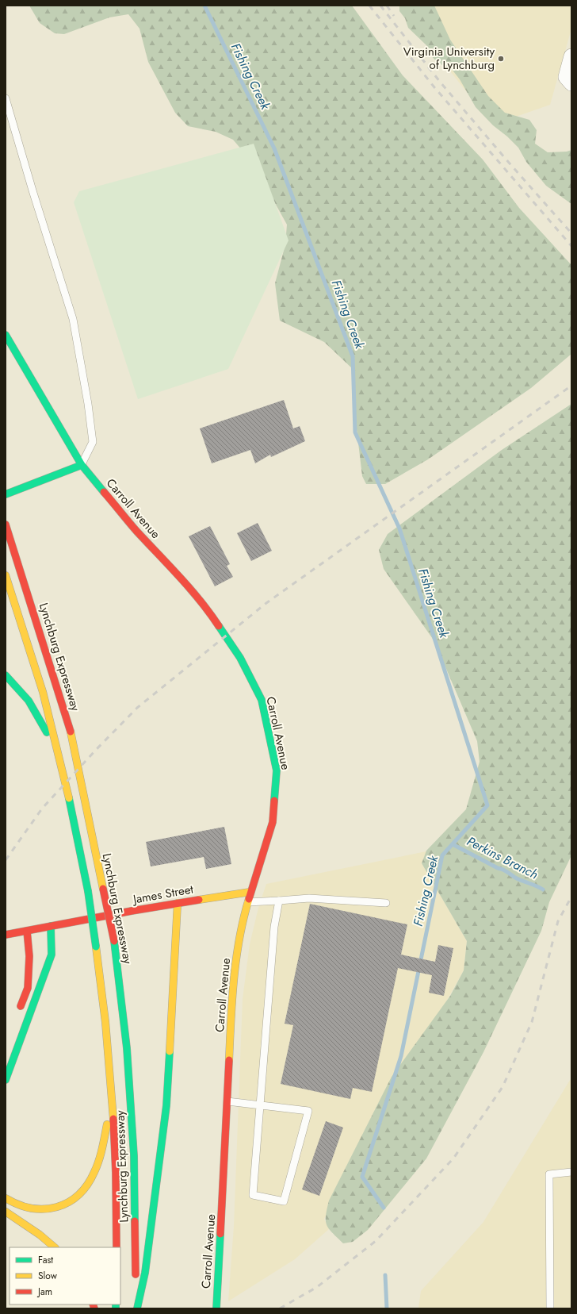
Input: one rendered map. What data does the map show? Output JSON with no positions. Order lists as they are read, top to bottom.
{
  "streets": {
    "main road": ["Carroll Avenue", "Lynchburg Expressway", "James Street"]
  },
  "crossings": [
    ["Carroll Avenue", "James Street"]
  ],
  "water": ["Fishing Creek", "Perkins Branch"],
  "places": ["Virginia University of Lynchburg"],
  "legend": ["Fast", "Slow", "Jam"]
}
